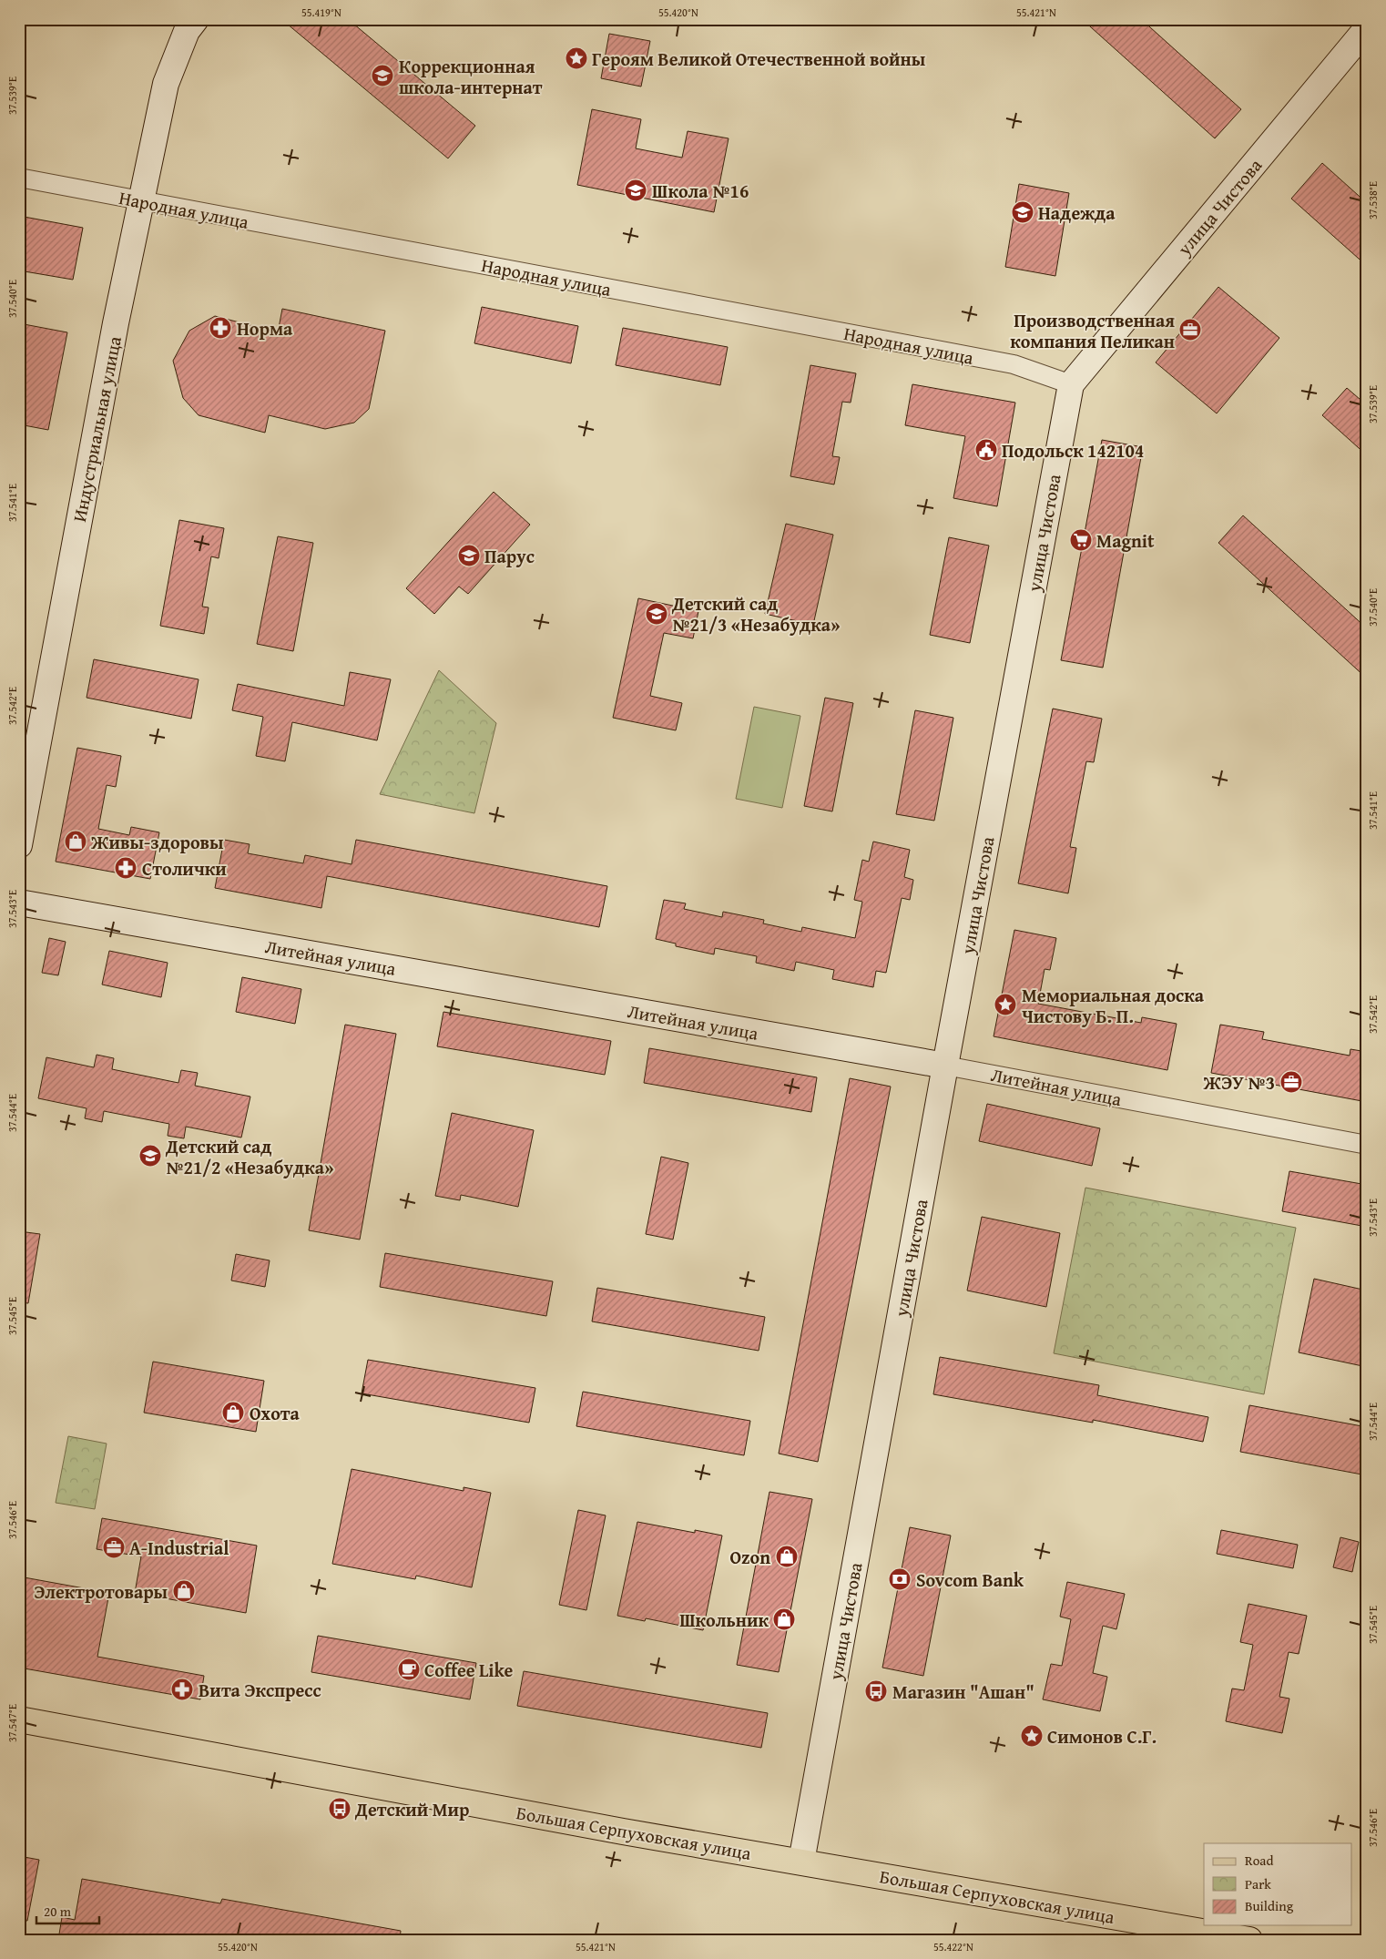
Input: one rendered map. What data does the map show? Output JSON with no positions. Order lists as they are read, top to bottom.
{
  "streets": {
    "main road": ["Большая Серпуховская улица"],
    "street": [
      "улица Чистова",
      "Народная улица",
      "Индустриальная улица",
      "Литейная улица"
    ]
  },
  "crossings": [
    ["улица Чистова", "Народная улица"],
    ["улица Чистова", "Литейная улица"],
    ["улица Чистова", "Большая Серпуховская улица"],
    ["Народная улица", "Индустриальная улица"]
  ],
  "places": {
    "place": ["Героям Великой Отечественной войны", "Мемориальная доска Чистову Б. П.", "Симонов С.Г."],
    "school or university": [
      "Коррекционная школа-интернат",
      "Школа №16",
      "Надежда",
      "Парус",
      "Детский сад №21/3 «Незабудка»",
      "Детский сад №21/2 «Незабудка»"
    ],
    "pharmacy": ["Норма", "Столички", "Вита Экспресс"],
    "office": ["Производственная компания Пеликан", "ЖЭУ №3", "A-Industrial"],
    "public building": ["Подольск 142104"],
    "supermarket": ["Magnit"],
    "shop": [
      "Живы-здоровы",
      "Охота",
      "Ozon",
      "Электротовары",
      "Школьник"
    ],
    "bank": ["Sovcom Bank"],
    "cafe": ["Coffee Like"],
    "bus stop": ["Магазин \"Ашан\"", "Детский Мир"]
  },
  "legend": ["Road", "Park", "Building"],
  "scale_bar": "20 m",
  "coordinates": [
    "55.419°N",
    "55.420°N",
    "55.421°N",
    "37.539°E",
    "37.538°E",
    "37.540°E",
    "37.541°E",
    "37.542°E",
    "37.543°E",
    "37.544°E",
    "37.545°E",
    "37.546°E",
    "37.547°E",
    "55.422°N"
  ]
}
